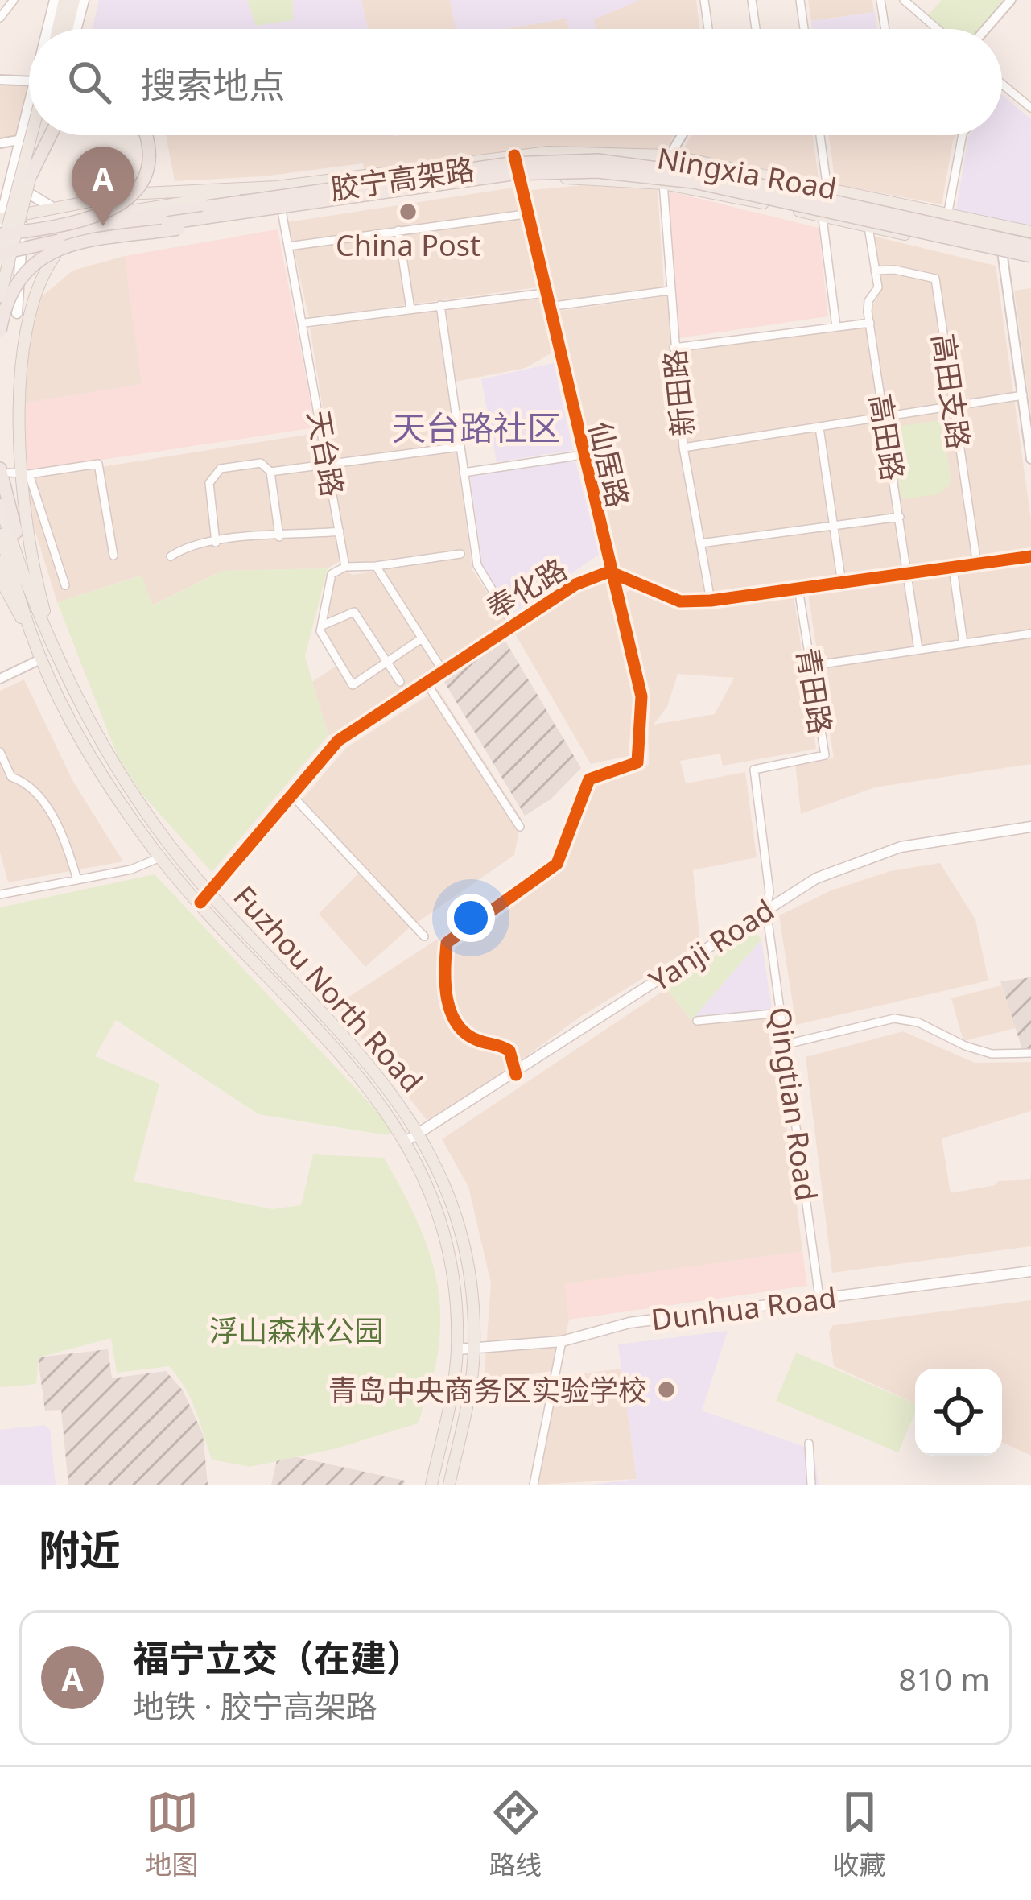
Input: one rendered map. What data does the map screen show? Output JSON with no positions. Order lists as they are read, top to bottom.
{
  "streets": {
    "highway": ["胶宁高架路"],
    "main road": [
      "Ningxia Road",
      "Yanji Road",
      "Fuzhou North Road",
      "Dunhua Road"
    ],
    "street": [
      "高田支路",
      "新田路",
      "高田路",
      "天台路",
      "仙居路",
      "奉化路",
      "青田路",
      "Qingtian Road"
    ]
  },
  "crossings": [
    ["Ningxia Road", "胶宁高架路"],
    ["Ningxia Road", "新田路"],
    ["Ningxia Road", "高田路"],
    ["Ningxia Road", "天台路"],
    ["Ningxia Road", "仙居路"],
    ["胶宁高架路", "天台路"],
    ["高田支路", "高田路"],
    ["高田支路", "奉化路"],
    ["新田路", "奉化路"],
    ["高田路", "奉化路"],
    ["仙居路", "奉化路"],
    ["仙居路", "Yanji Road"],
    ["奉化路", "青田路"],
    ["奉化路", "Fuzhou North Road"],
    ["青田路", "Yanji Road"],
    ["青田路", "Qingtian Road"],
    ["Yanji Road", "Fuzhou North Road"],
    ["Yanji Road", "Qingtian Road"],
    ["Fuzhou North Road", "Dunhua Road"],
    ["Qingtian Road", "Dunhua Road"]
  ],
  "districts": ["天台路社区"],
  "parks": ["浮山森林公园"],
  "places": ["China Post", "青岛中央商务区实验学校"],
  "page": {
    "search": "搜索地点",
    "pins": "A",
    "heading": "附近",
    "list": [
      {
        "mark": "A",
        "name": "福宁立交（在建）",
        "note": "地铁 · 胶宁高架路",
        "value": "810 m"
      }
    ],
    "nav": ["地图", "路线", "收藏"]
  }
}
